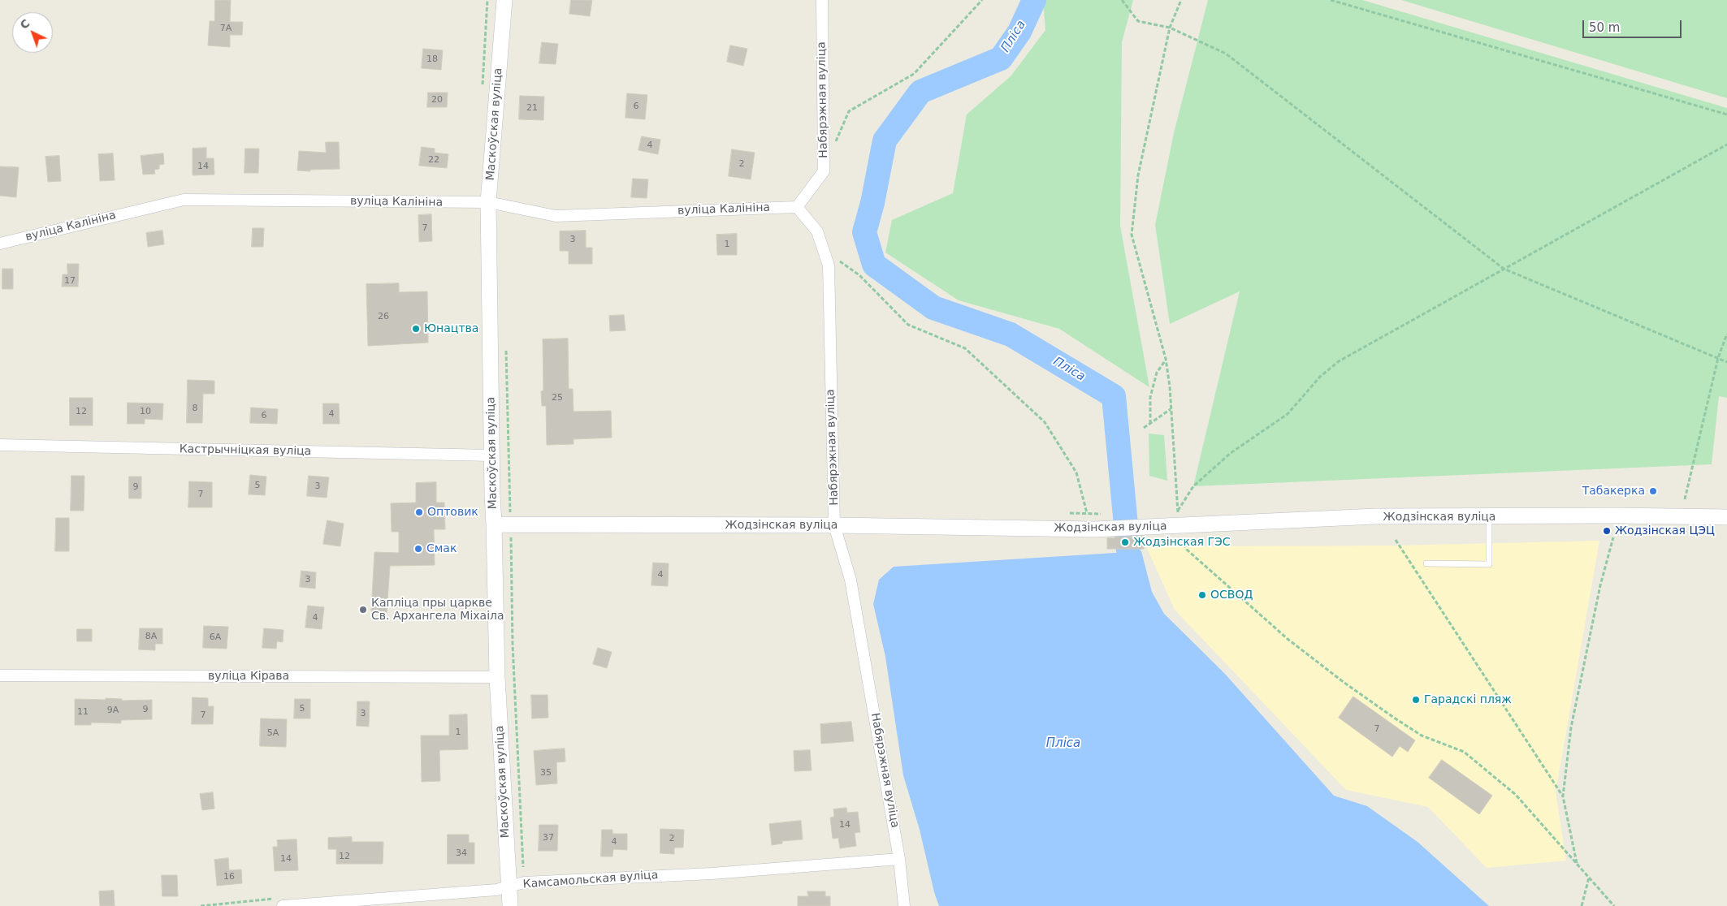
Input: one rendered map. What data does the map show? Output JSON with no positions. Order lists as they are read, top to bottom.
{
  "streets": {
    "main road": ["Маскоўская вуліца", "Жодзінская вуліца"],
    "street": [
      "Набярэжная вуліца",
      "вуліца Калініна",
      "Кастрычніцкая вуліца",
      "вуліца Кірава",
      "Камсамольская вуліца"
    ]
  },
  "crossings": [
    ["Набярэжная вуліца", "вуліца Калініна"],
    ["Набярэжная вуліца", "Жодзінская вуліца"],
    ["Набярэжная вуліца", "Камсамольская вуліца"],
    ["Маскоўская вуліца", "вуліца Калініна"],
    ["Маскоўская вуліца", "Кастрычніцкая вуліца"],
    ["Маскоўская вуліца", "Жодзінская вуліца"],
    ["Маскоўская вуліца", "вуліца Кірава"],
    ["Маскоўская вуліца", "Камсамольская вуліца"]
  ],
  "water": ["Пліса"],
  "places": [
    "Юнацтва",
    "Табакерка",
    "Оптовик",
    "Жодзінская ЦЭЦ",
    "Жодзінская ГЭС",
    "Смак",
    "ОСВОД",
    "Капліца пры царкве Св. Архангела Міхаіла",
    "Гарадскі пляж"
  ],
  "house_numbers": [
    "7А",
    "18",
    "20",
    "6",
    "21",
    "4",
    "22",
    "2",
    "14",
    "7",
    "3",
    "1",
    "17",
    "26",
    "25",
    "8",
    "12",
    "10",
    "4",
    "6",
    "5",
    "3",
    "9",
    "7",
    "4",
    "3",
    "4",
    "8А",
    "6А",
    "5",
    "9",
    "9А",
    "11",
    "3",
    "7",
    "7",
    "1",
    "5А",
    "35",
    "14",
    "37",
    "2",
    "4",
    "34",
    "12",
    "14",
    "16"
  ],
  "scale_bar": "50 m",
  "north": "top left"
}
